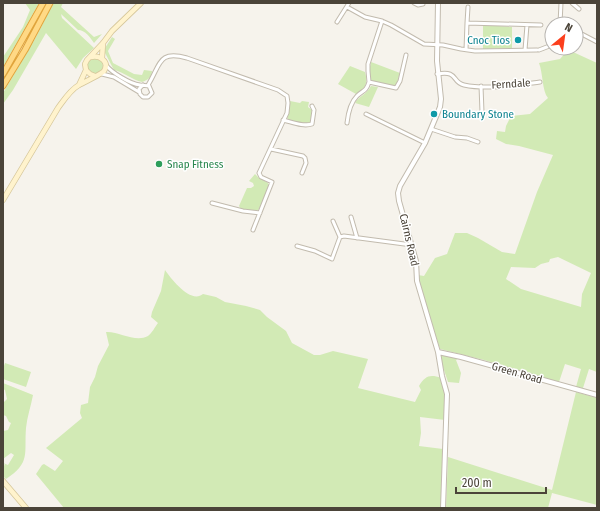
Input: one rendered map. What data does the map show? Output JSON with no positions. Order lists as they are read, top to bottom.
{
  "streets": {
    "street": ["Ferndale", "Cairns Road", "Green Road"]
  },
  "crossings": [
    ["Ferndale", "Cairns Road"],
    ["Cairns Road", "Green Road"]
  ],
  "places": ["Cnoc Tios", "Boundary Stone", "Snap Fitness"],
  "scale_bar": "200 m",
  "north": "top right"
}
